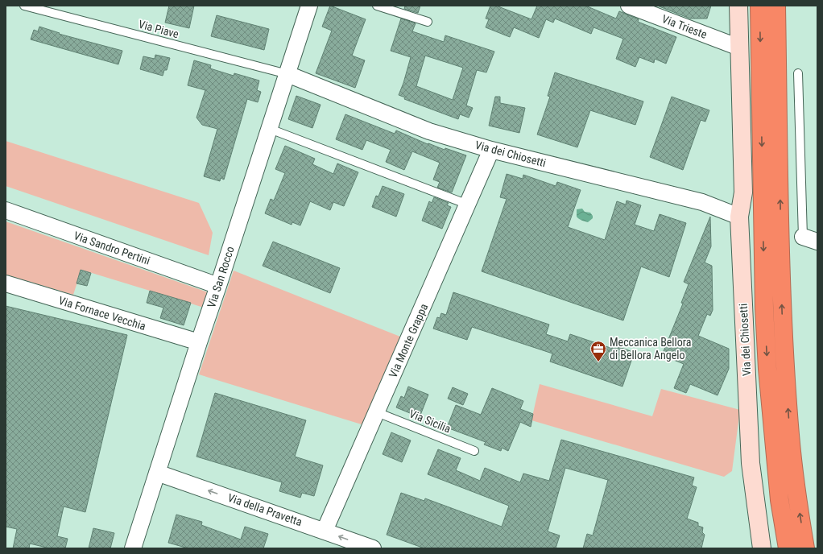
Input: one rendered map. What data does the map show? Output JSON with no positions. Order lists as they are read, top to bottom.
{
  "streets": {
    "street": [
      "Via Trieste",
      "Via dei Chiosetti",
      "Via Sandro Pertini",
      "Via San Rocco",
      "Via Fornace Vecchia",
      "Via Monte Grappa",
      "Via della Pravetta"
    ],
    "lane": ["Via Piave", "Via Sicilia"]
  },
  "crossings": [
    ["Via Trieste", "Via dei Chiosetti"],
    ["Via Piave", "Via dei Chiosetti"],
    ["Via Piave", "Via San Rocco"],
    ["Via dei Chiosetti", "Via San Rocco"],
    ["Via dei Chiosetti", "Via Monte Grappa"],
    ["Via Sandro Pertini", "Via San Rocco"],
    ["Via San Rocco", "Via Fornace Vecchia"],
    ["Via San Rocco", "Via della Pravetta"],
    ["Via Monte Grappa", "Via Sicilia"],
    ["Via Monte Grappa", "Via della Pravetta"]
  ],
  "one_way": ["Via della Pravetta"],
  "places": {
    "office": ["Meccanica Bellora di Bellora Angelo"]
  }
}
